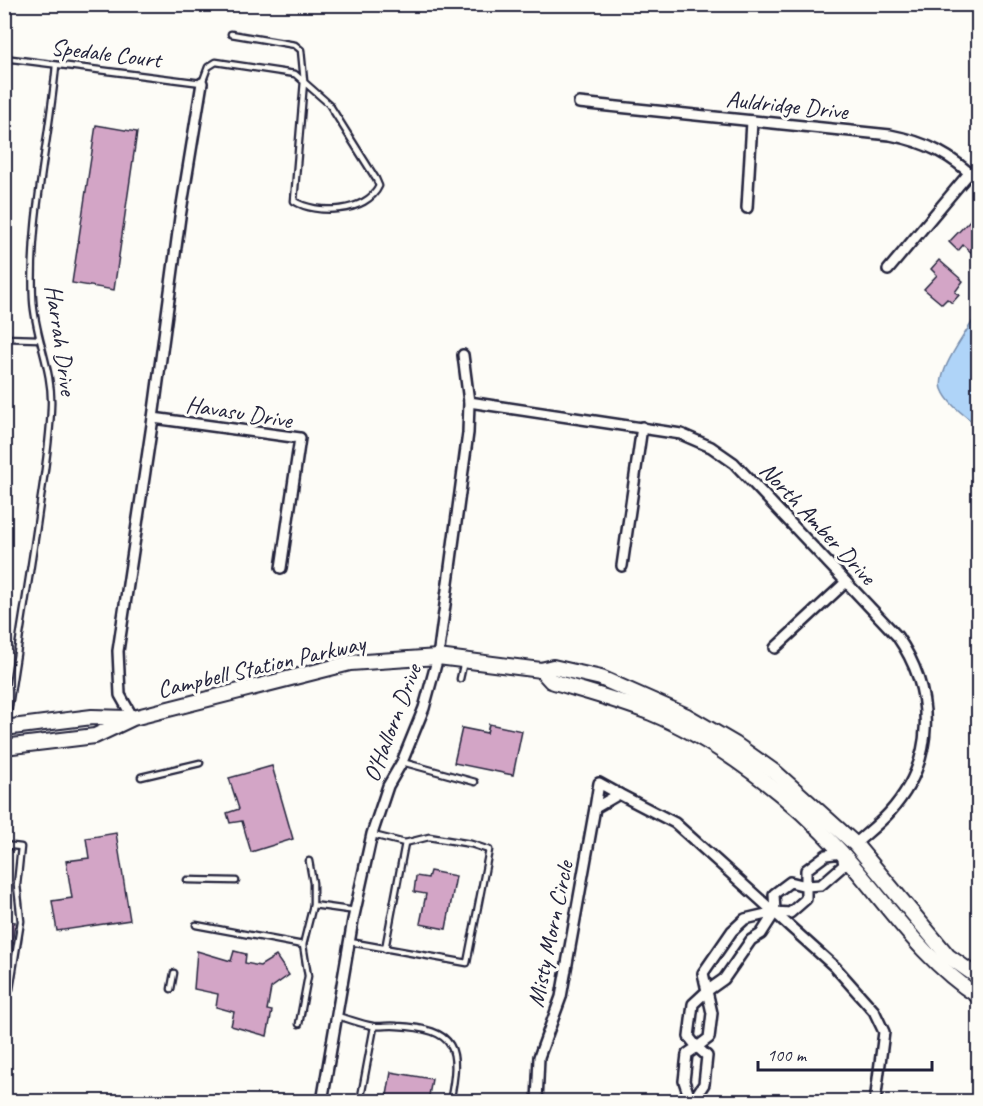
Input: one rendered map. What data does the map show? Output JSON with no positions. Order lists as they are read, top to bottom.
{
  "streets": {
    "street": [
      "Auldridge Drive",
      "Havasu Drive",
      "North Amber Drive",
      "Campbell Station Parkway",
      "O'Hallorn Drive",
      "Misty Morn Circle"
    ],
    "lane": ["Spedale Court", "Harrah Drive"]
  },
  "crossings": [
    ["Spedale Court", "Harrah Drive"],
    ["Harrah Drive", "Campbell Station Parkway"],
    ["North Amber Drive", "Campbell Station Parkway"],
    ["North Amber Drive", "O'Hallorn Drive"],
    ["Campbell Station Parkway", "O'Hallorn Drive"]
  ],
  "scale_bar": "100 m"
}
